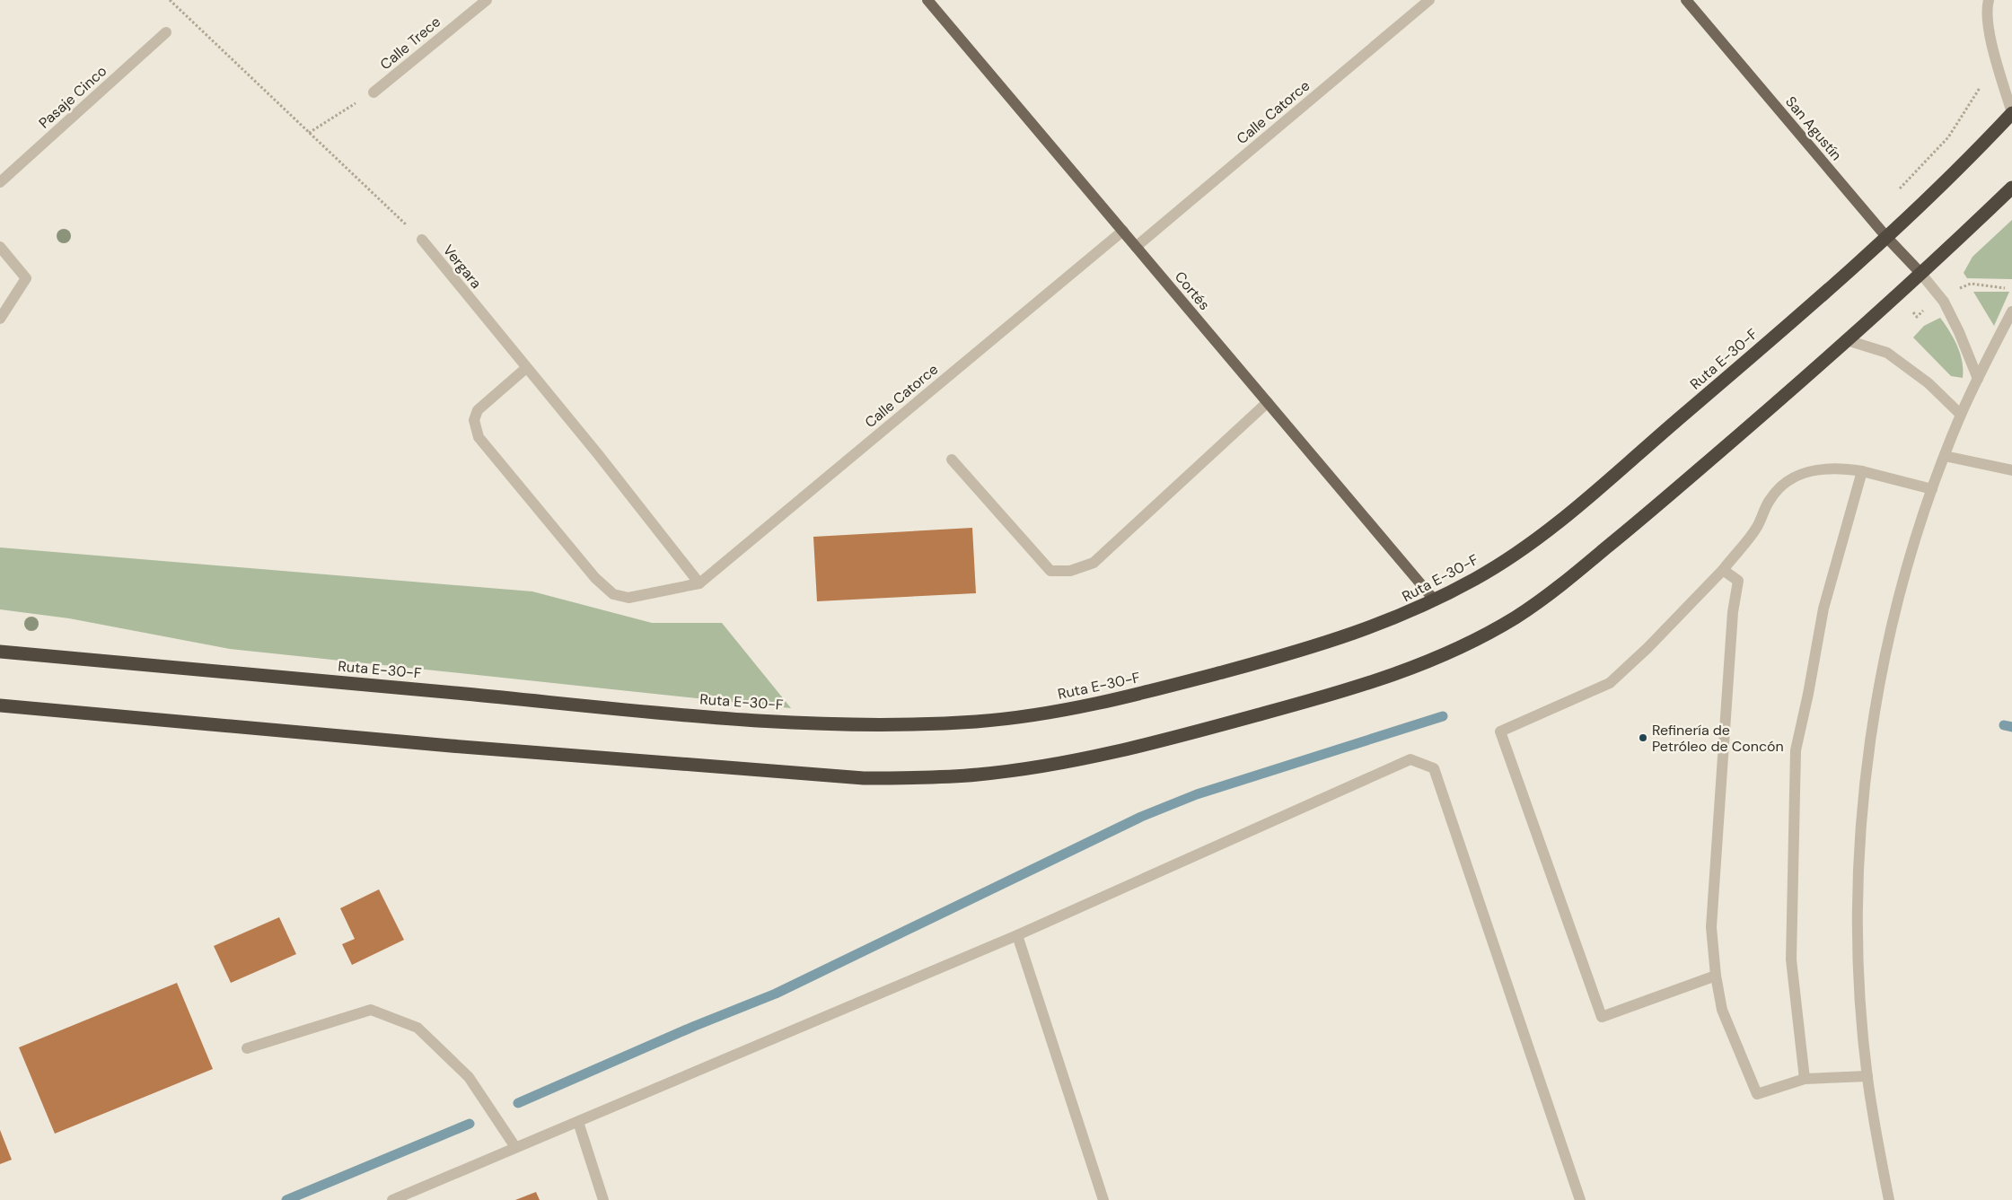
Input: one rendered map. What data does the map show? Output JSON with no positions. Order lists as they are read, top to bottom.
{
  "streets": {
    "highway": ["Ruta E-30-F"],
    "main road": ["San Agustín", "Cortés"],
    "street": [
      "Calle Trece",
      "Pasaje Cinco",
      "Calle Catorce",
      "Vergara"
    ]
  },
  "crossings": [
    ["Calle Catorce", "Vergara"],
    ["Calle Catorce", "Cortés"],
    ["San Agustín", "Ruta E-30-F"],
    ["Cortés", "Ruta E-30-F"]
  ],
  "places": ["Refinería de Petróleo de Concón"]
}
